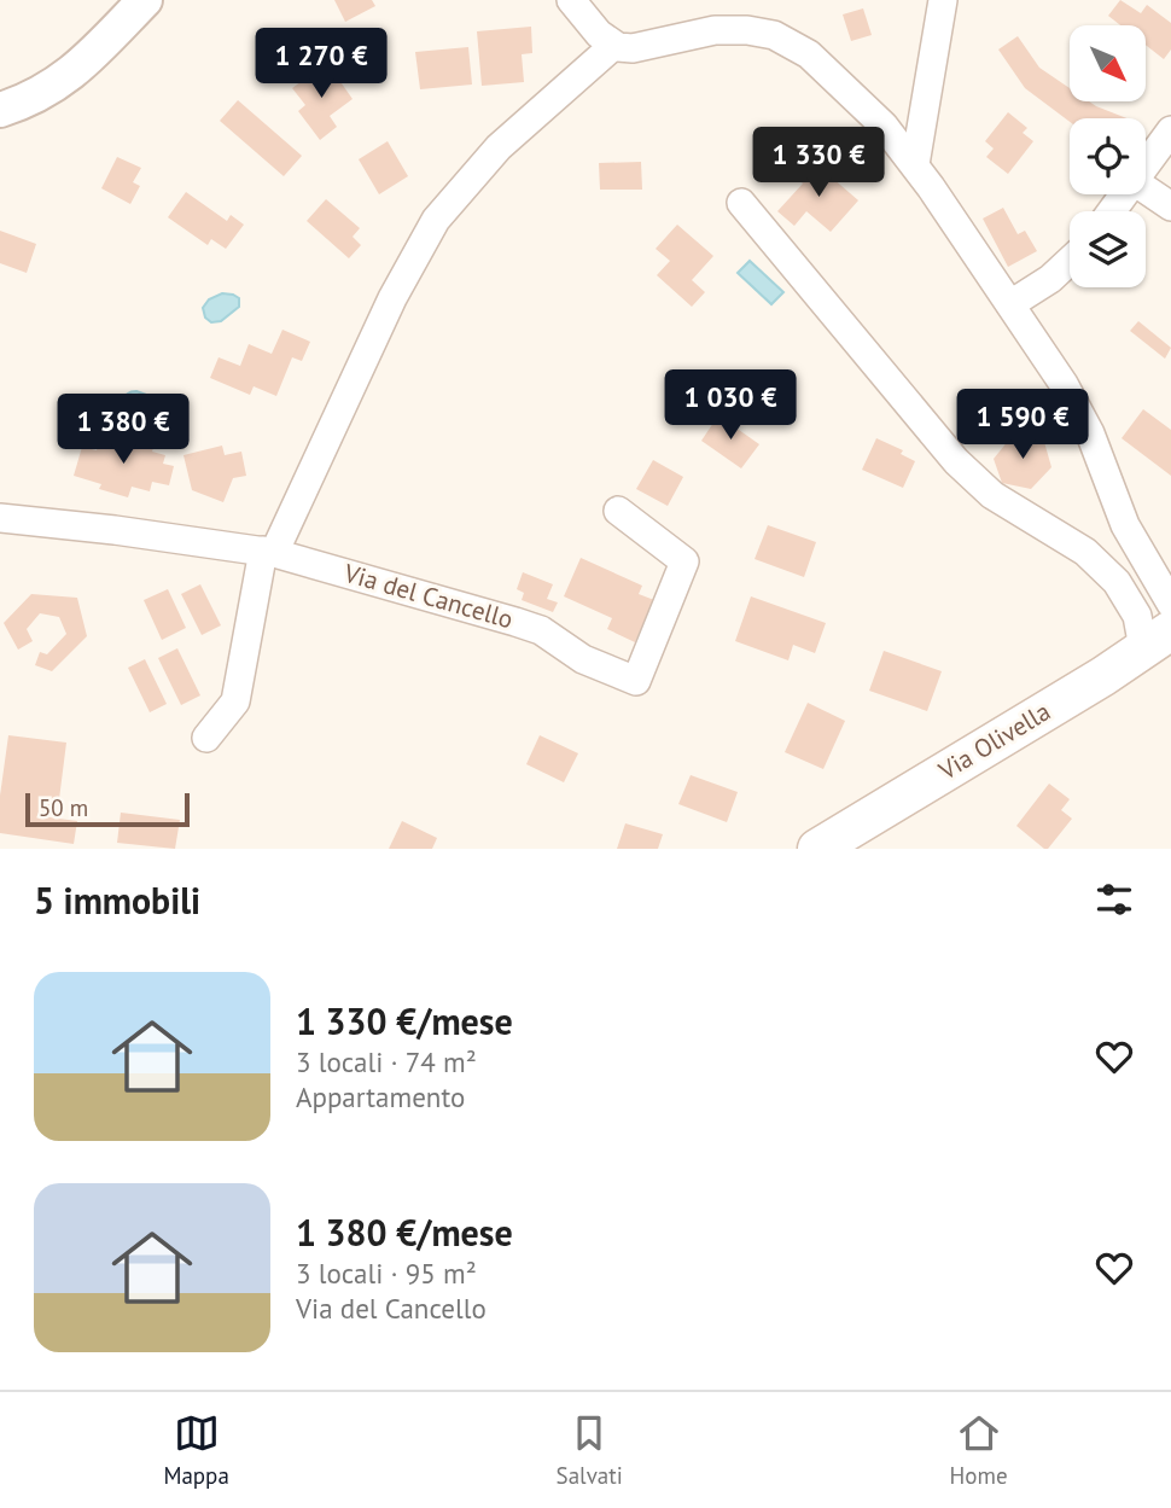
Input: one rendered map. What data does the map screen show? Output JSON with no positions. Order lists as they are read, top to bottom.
{
  "streets": {
    "main road": ["Via Olivella"],
    "street": ["Via del Cancello"]
  },
  "scale_bar": "50 m",
  "north": "bottom right",
  "page": {
    "price": [
      "1 270 €",
      "1 330 €",
      "1 030 €",
      "1 590 €",
      "1 380 €"
    ],
    "scale": "50 m",
    "heading": "5 immobili",
    "list": [
      {
        "name": "1 330 €/mese",
        "note": "3 locali · 74 m² · Appartamento"
      },
      {
        "name": "1 380 €/mese",
        "note": "3 locali · 95 m² · Via del Cancello"
      }
    ],
    "tabs": ["Mappa", "Salvati", "Home"]
  }
}
